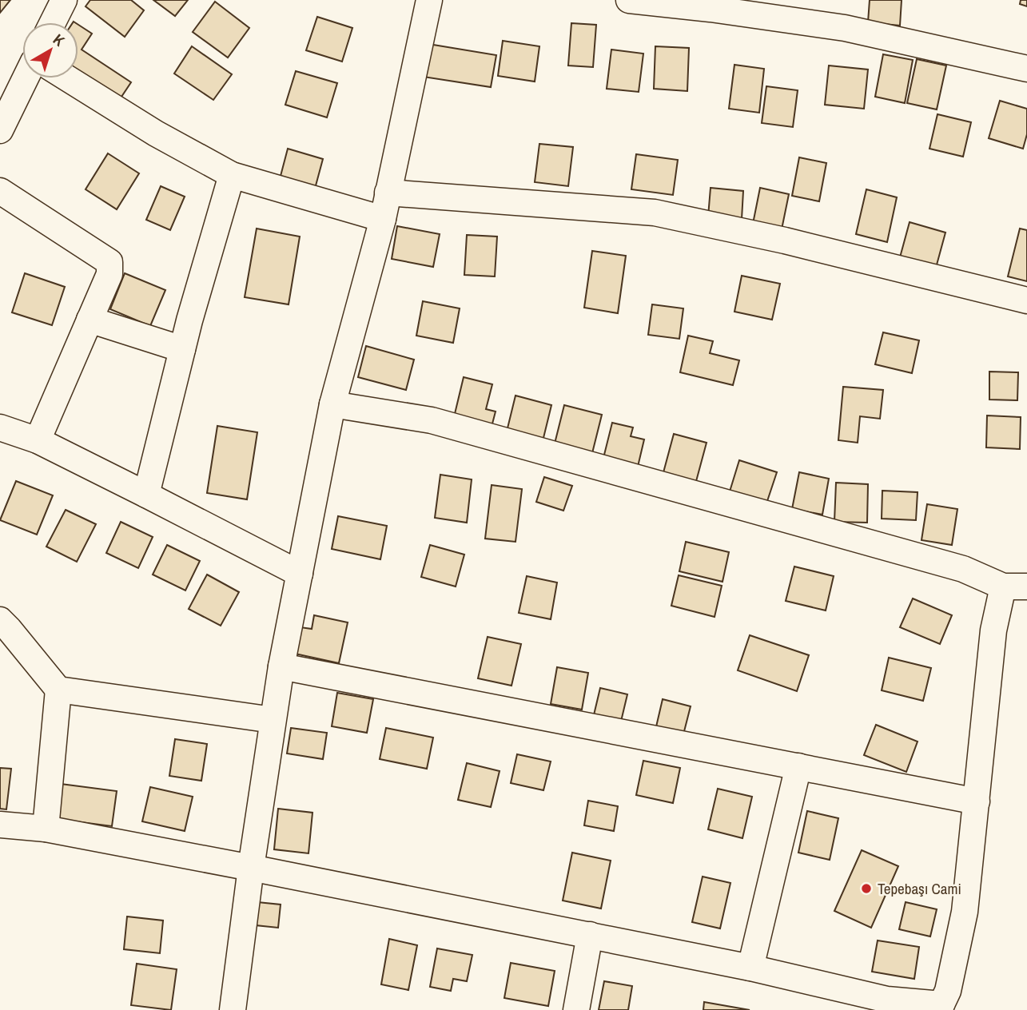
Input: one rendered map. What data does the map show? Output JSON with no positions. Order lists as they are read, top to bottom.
{
  "places": ["Tepebaşı Cami"],
  "north": "top right"
}
